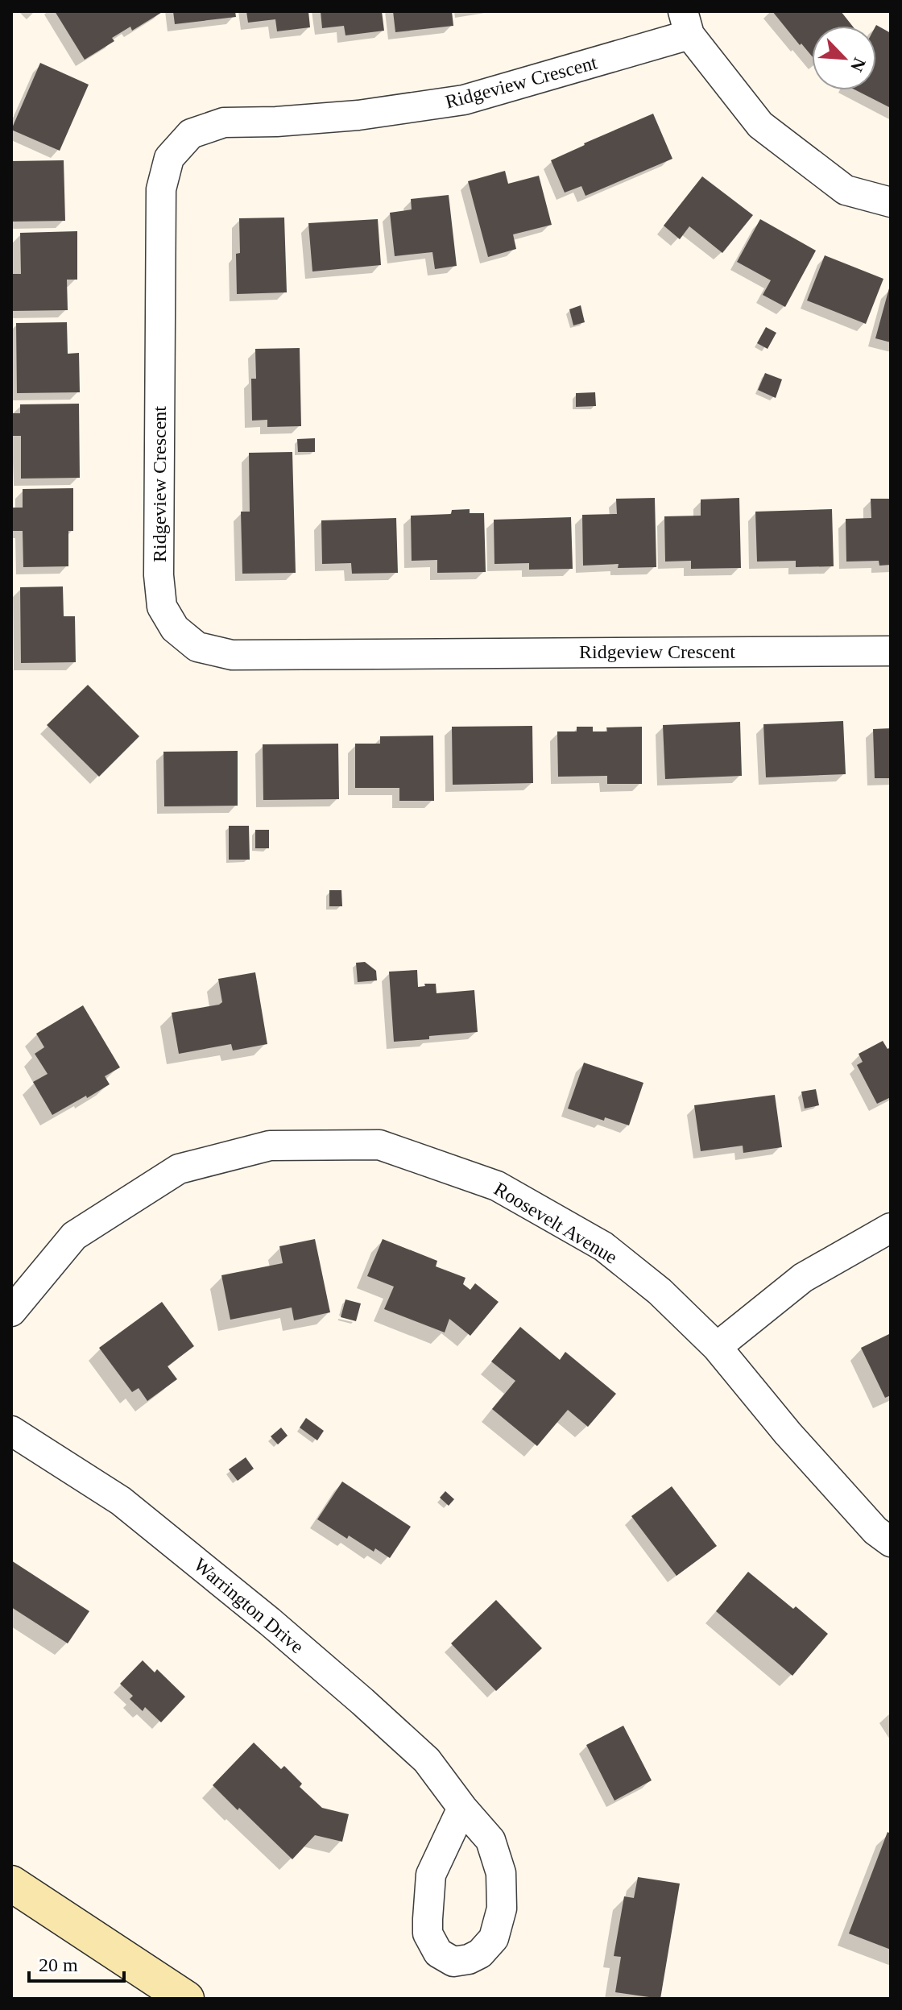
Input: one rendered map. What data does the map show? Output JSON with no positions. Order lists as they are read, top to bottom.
{
  "streets": {
    "street": ["Ridgeview Crescent", "Roosevelt Avenue", "Warrington Drive"]
  },
  "scale_bar": "20 m",
  "north": "bottom right"
}
